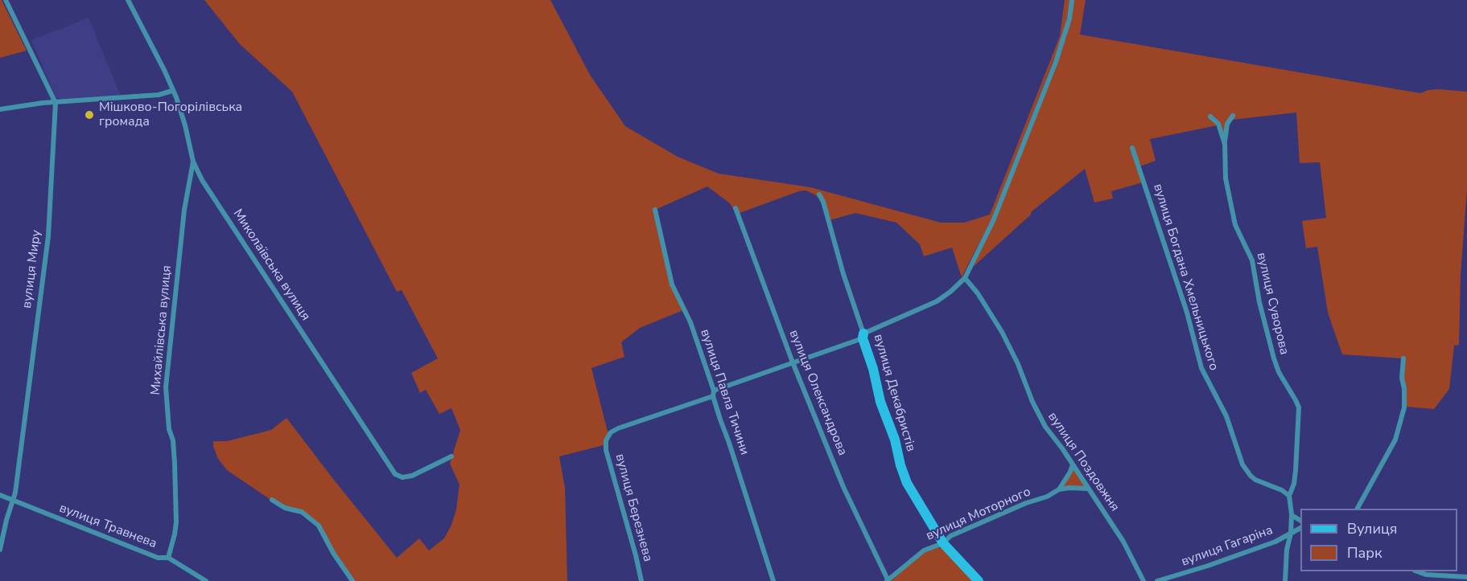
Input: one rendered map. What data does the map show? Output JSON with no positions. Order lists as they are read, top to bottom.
{
  "streets": {
    "street": [
      "Миколаївська вулиця",
      "вулиця Миру",
      "вулиця Богдана Хмельницького",
      "вулиця Суворова",
      "Михайлівська вулиця",
      "вулиця Павла Тичини",
      "вулиця Олександрова",
      "вулиця Декабристів",
      "вулиця Поздовжня",
      "вулиця Березнева",
      "вулиця Моторного",
      "вулиця Травнева",
      "вулиця Гагаріна"
    ]
  },
  "crossings": [
    ["Миколаївська вулиця", "Михайлівська вулиця"],
    ["вулиця Миру", "вулиця Травнева"],
    ["вулиця Богдана Хмельницького", "вулиця Суворова"],
    ["вулиця Суворова", "вулиця Гагаріна"],
    ["Михайлівська вулиця", "вулиця Травнева"],
    ["вулиця Павла Тичини", "вулиця Березнева"],
    ["вулиця Олександрова", "вулиця Моторного"],
    ["вулиця Декабристів", "вулиця Моторного"],
    ["вулиця Поздовжня", "вулиця Моторного"]
  ],
  "places": ["Мішково-Погорілівська громада"],
  "legend": ["Вулиця", "Парк"]
}
